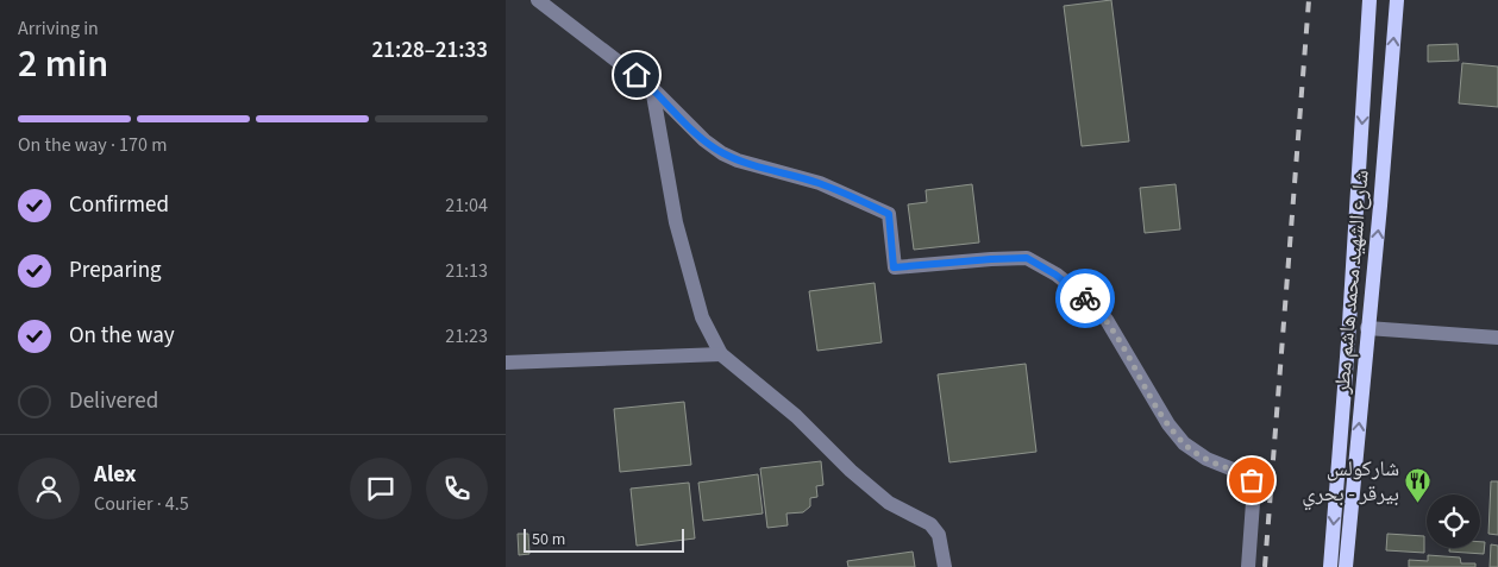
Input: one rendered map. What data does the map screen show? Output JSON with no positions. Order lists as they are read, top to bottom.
{
  "streets": {
    "main road": ["شارع الشهيد محمد هاشم مطر"]
  },
  "places": {
    "restaurant": ["شاركولس بيرقر - بحري"]
  },
  "scale_bar": "50 m",
  "page": {
    "heading": ["2 min", "Arriving in", "21:28–21:33"],
    "panel": ["Alex", "Courier · 4.5"],
    "bar": "On the way · 170 m",
    "list": [
      ["Confirmed", "21:04"],
      ["Preparing", "21:13"],
      ["On the way", "21:23"],
      "Delivered"
    ],
    "scale": "50 m"
  }
}
